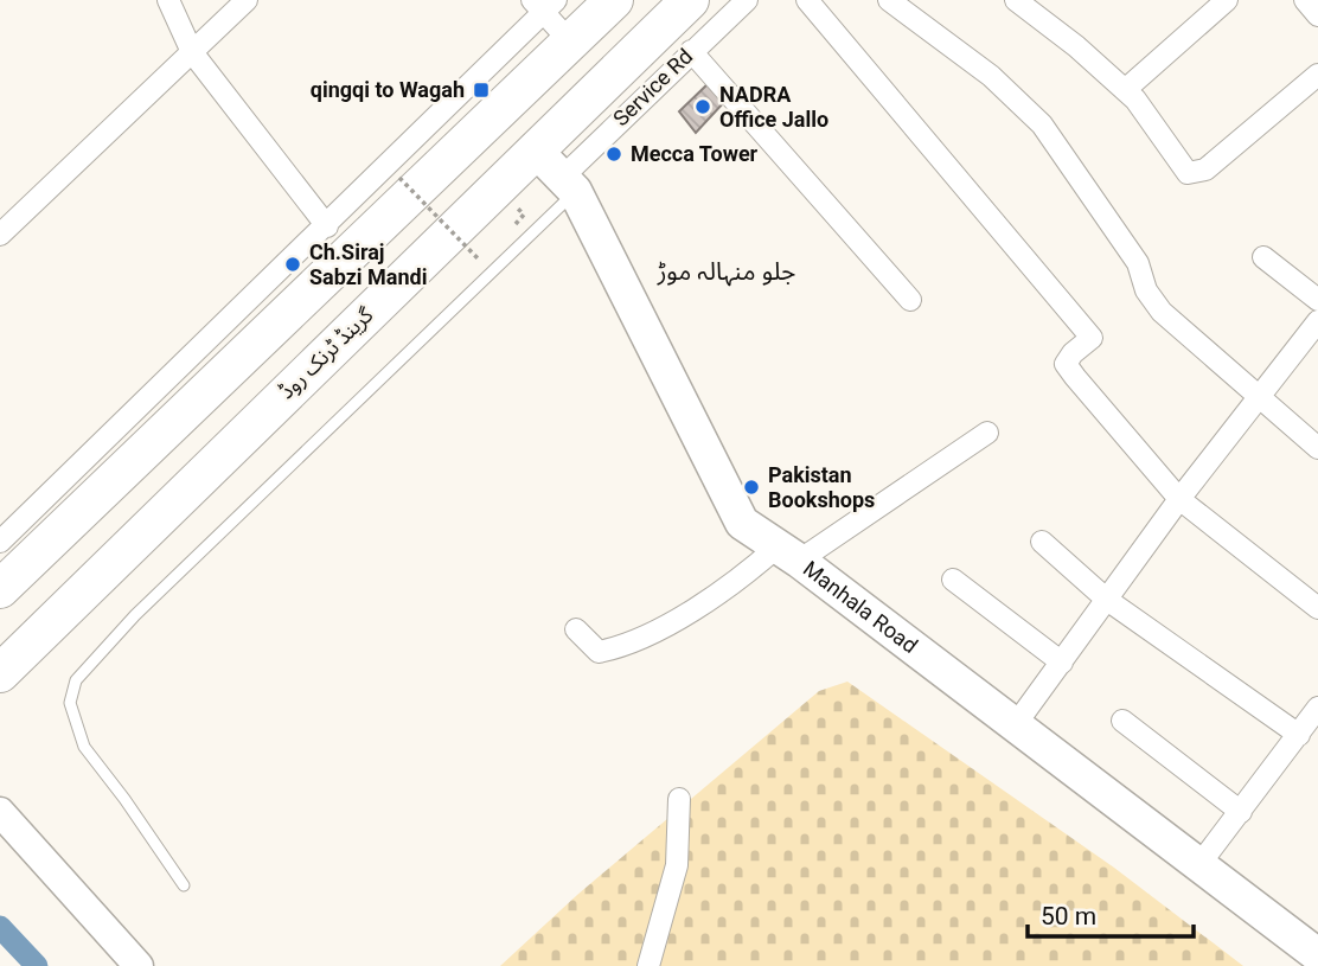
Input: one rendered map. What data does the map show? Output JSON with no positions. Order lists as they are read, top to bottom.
{
  "streets": {
    "highway": ["گرینڈ ٹرنک روڈ"],
    "main road": ["Manhala Road"],
    "street": ["Service Rd"]
  },
  "crossings": [
    ["Service Rd", "Manhala Road"],
    ["گرینڈ ٹرنک روڈ", "Manhala Road"]
  ],
  "districts": ["جلو منہالہ موڑ"],
  "places": {
    "transit": ["qingqi to Wagah"],
    "other": [
      "NADRA Office Jallo",
      "Mecca Tower",
      "Ch.Siraj Sabzi Mandi",
      "Pakistan Bookshops"
    ]
  },
  "scale_bar": "50 m"
}
